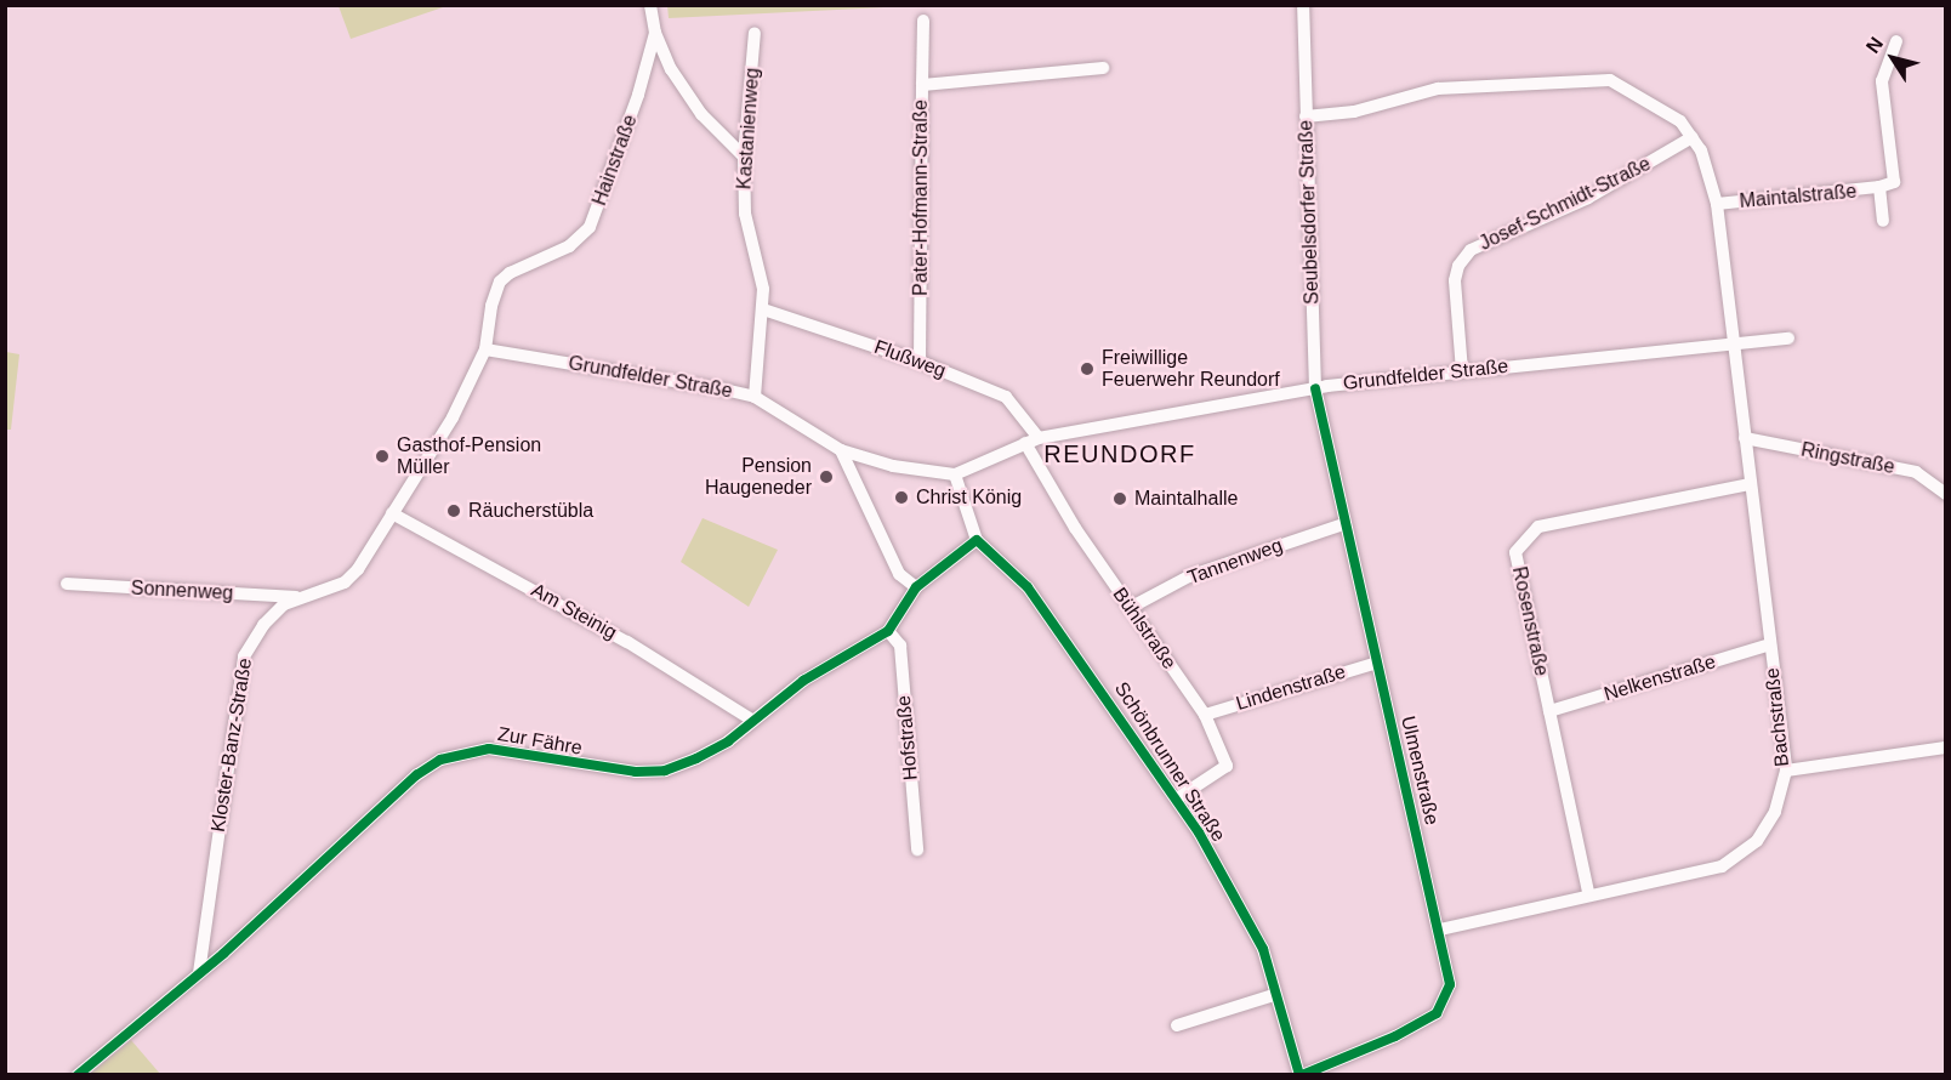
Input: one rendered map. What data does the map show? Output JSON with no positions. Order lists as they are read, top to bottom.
{
  "streets": {
    "street": [
      "Kastanienweg",
      "Hainstraße",
      "Maintalstraße",
      "Pater-Hofmann-Straße",
      "Josef-Schmidt-Straße",
      "Seubelsdorfer Straße",
      "Flußweg",
      "Grundfelder Straße",
      "Ringstraße",
      "Tannenweg",
      "Sonnenweg",
      "Am Steinig",
      "Rosenstraße",
      "Bühlstraße",
      "Nelkenstraße",
      "Lindenstraße",
      "Bachstraße",
      "Hofstraße",
      "Zur Fähre",
      "Kloster-Banz-Straße",
      "Schönbrunner Straße",
      "Ulmenstraße"
    ]
  },
  "crossings": [
    ["Kastanienweg", "Flußweg"],
    ["Kastanienweg", "Grundfelder Straße"],
    ["Hainstraße", "Grundfelder Straße"],
    ["Hainstraße", "Kloster-Banz-Straße"],
    ["Maintalstraße", "Bachstraße"],
    ["Pater-Hofmann-Straße", "Flußweg"],
    ["Josef-Schmidt-Straße", "Grundfelder Straße"],
    ["Josef-Schmidt-Straße", "Bachstraße"],
    ["Seubelsdorfer Straße", "Grundfelder Straße"],
    ["Seubelsdorfer Straße", "Bachstraße"],
    ["Seubelsdorfer Straße", "Ulmenstraße"],
    ["Flußweg", "Grundfelder Straße"],
    ["Flußweg", "Bühlstraße"],
    ["Grundfelder Straße", "Bühlstraße"],
    ["Grundfelder Straße", "Bachstraße"],
    ["Grundfelder Straße", "Kloster-Banz-Straße"],
    ["Grundfelder Straße", "Ulmenstraße"],
    ["Ringstraße", "Bachstraße"],
    ["Tannenweg", "Bühlstraße"],
    ["Tannenweg", "Ulmenstraße"],
    ["Sonnenweg", "Kloster-Banz-Straße"],
    ["Am Steinig", "Zur Fähre"],
    ["Am Steinig", "Kloster-Banz-Straße"],
    ["Rosenstraße", "Nelkenstraße"],
    ["Rosenstraße", "Bachstraße"],
    ["Bühlstraße", "Lindenstraße"],
    ["Bühlstraße", "Schönbrunner Straße"],
    ["Nelkenstraße", "Bachstraße"],
    ["Lindenstraße", "Ulmenstraße"],
    ["Bachstraße", "Ulmenstraße"],
    ["Hofstraße", "Zur Fähre"],
    ["Zur Fähre", "Kloster-Banz-Straße"],
    ["Zur Fähre", "Schönbrunner Straße"],
    ["Schönbrunner Straße", "Ulmenstraße"]
  ],
  "districts": ["REUNDORF"],
  "places": [
    "Freiwillige Feuerwehr Reundorf",
    "Gasthof-Pension Müller",
    "Pension Haugeneder",
    "Christ König",
    "Maintalhalle",
    "Räucherstübla"
  ],
  "north": "top left"
}
